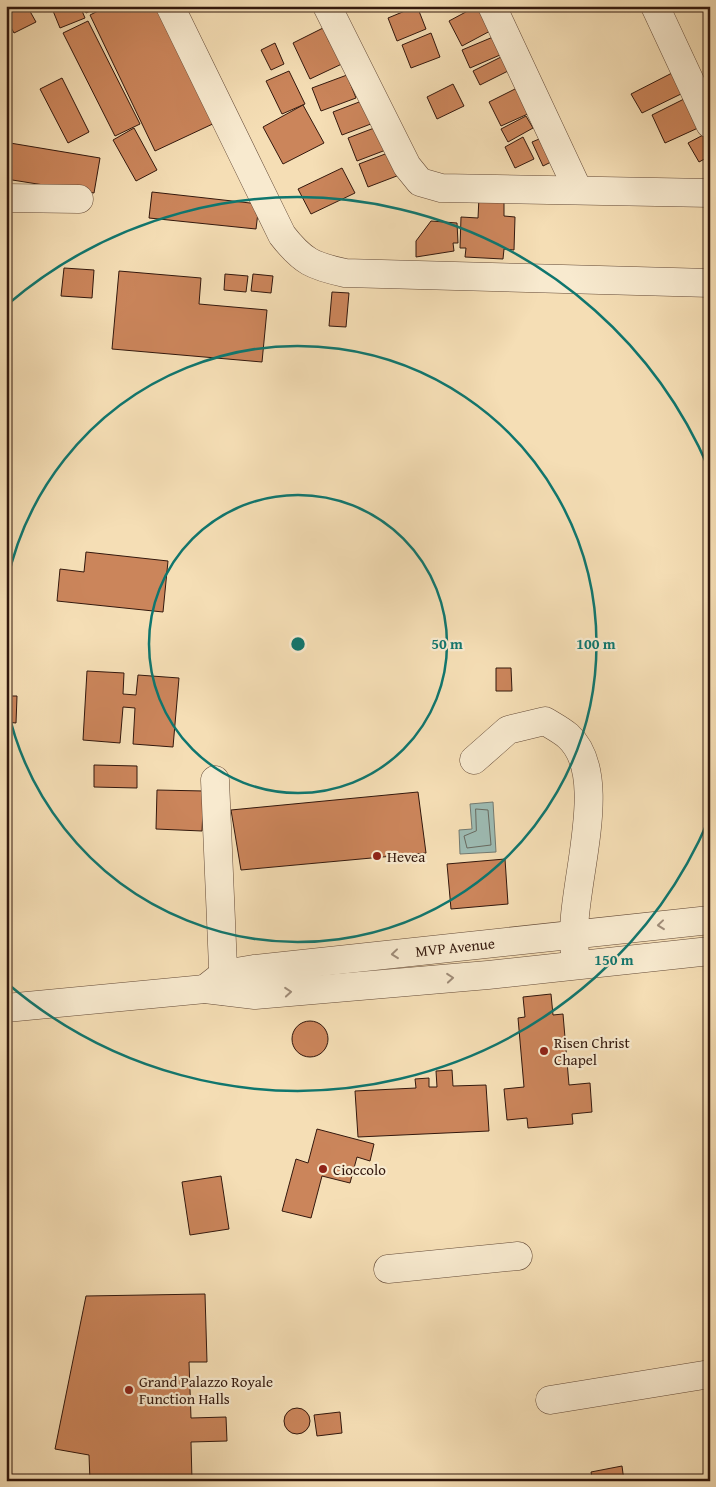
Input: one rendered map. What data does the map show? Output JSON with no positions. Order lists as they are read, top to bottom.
{
  "streets": {
    "street": ["MVP Avenue"]
  },
  "places": [
    "Hevea",
    "Risen Christ Chapel",
    "Cioccolo",
    "Grand Palazzo Royale Function Halls"
  ],
  "rings": ["50 m", "100 m", "150 m"]
}
